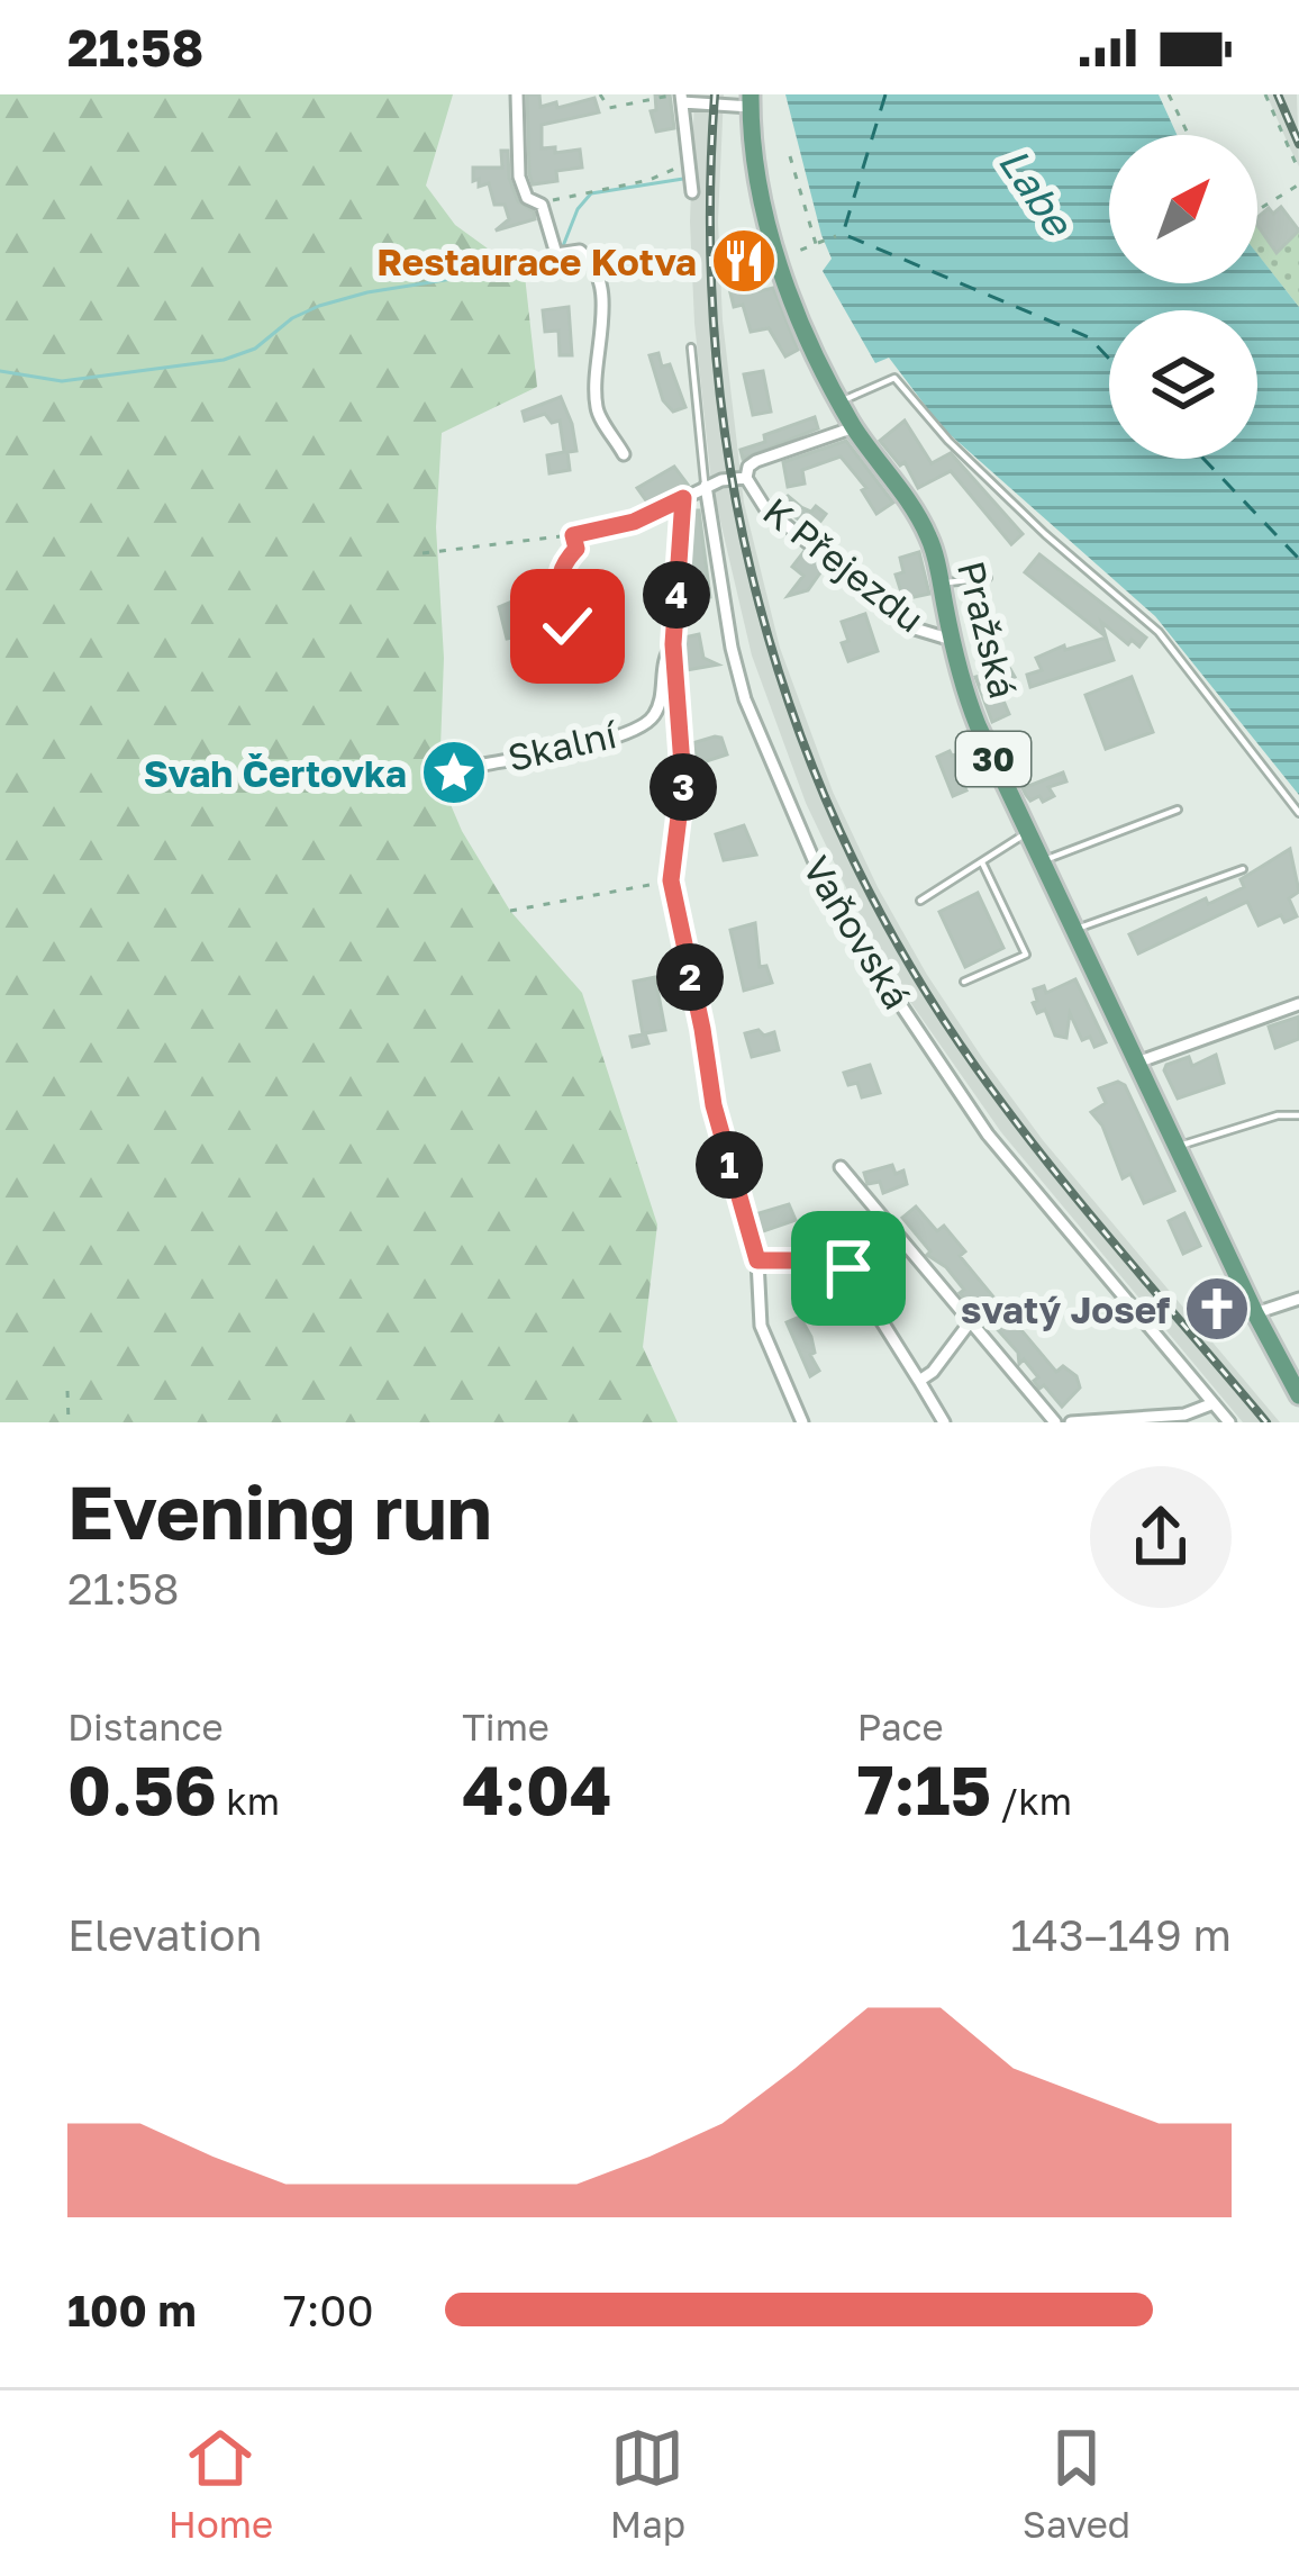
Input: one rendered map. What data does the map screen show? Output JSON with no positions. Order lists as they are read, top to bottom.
{
  "streets": {
    "main road": ["Pražská", "30"],
    "street": ["K Přejezdu", "Skalní", "Vaňovská"]
  },
  "crossings": [
    ["K Přejezdu", "Pražská"],
    ["K Přejezdu", "Vaňovská"]
  ],
  "water": ["Labe"],
  "places": {
    "restaurant": ["Restaurace Kotva"],
    "place": ["Svah Čertovka"],
    "church": ["svatý Josef"]
  },
  "north": "top right",
  "page": {
    "status": "21:58",
    "pins": [
      "4",
      "3",
      "2",
      "1"
    ],
    "heading": ["Evening run", "21:58"],
    "stats": [
      ["Distance", "0.56 km"],
      ["Time", "4:04"],
      ["Pace", "7:15 /km"]
    ],
    "chart": ["Elevation", "143–149 m"],
    "list": [
      {
        "name": "100 m",
        "note": "7:00"
      }
    ],
    "tabs": ["Home", "Map", "Saved"]
  }
}
